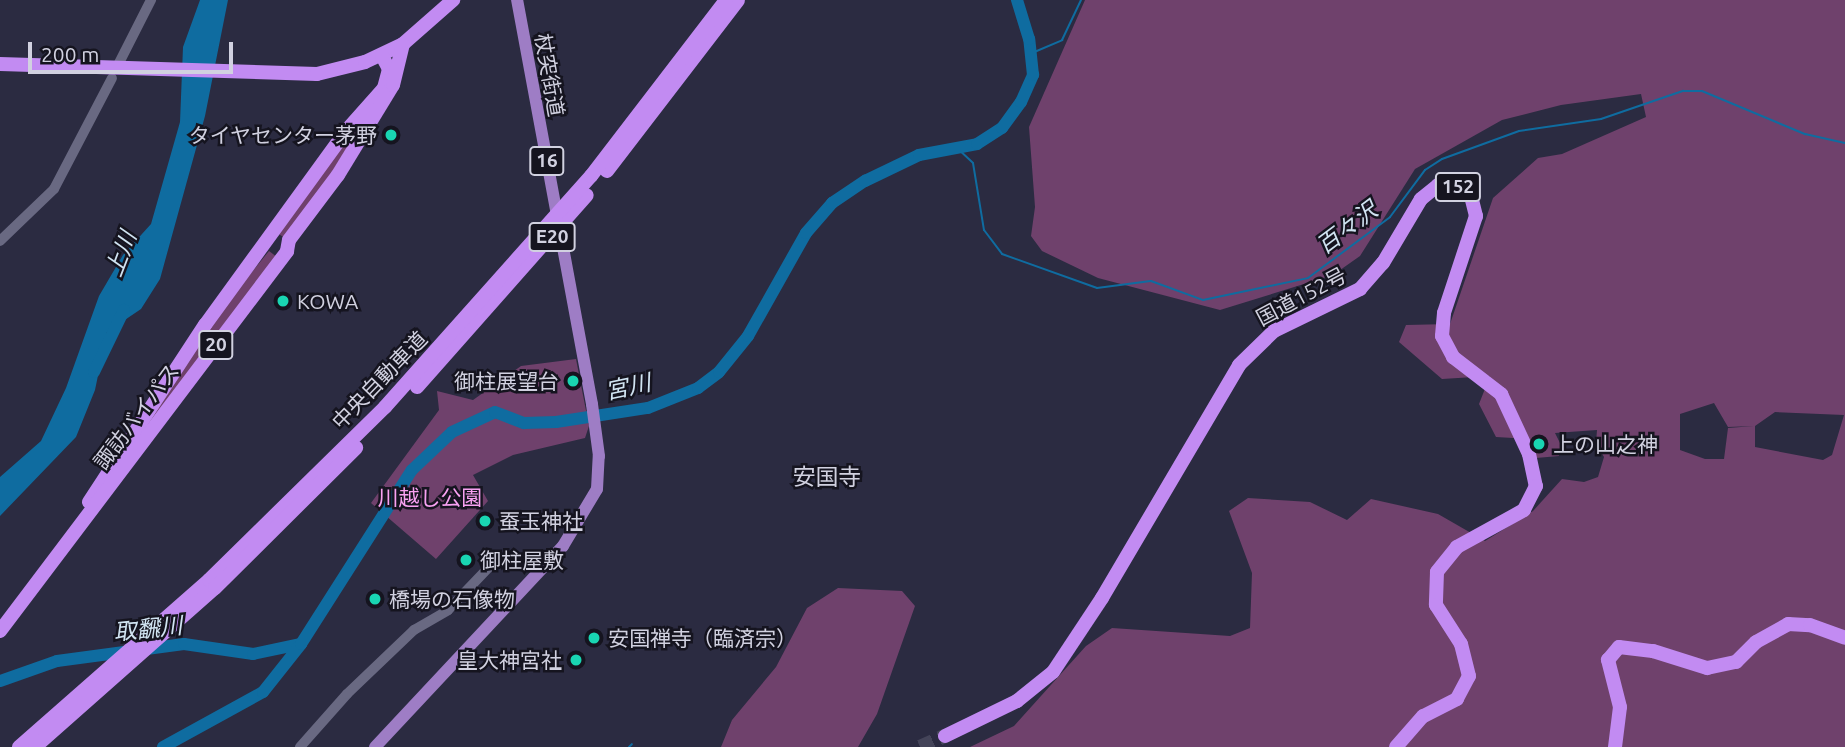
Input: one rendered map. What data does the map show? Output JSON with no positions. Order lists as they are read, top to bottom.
{
  "streets": {
    "highway": [
      "152",
      "E20",
      "国道152号",
      "20",
      "中央自動車道",
      "諏訪バイパス"
    ],
    "main road": ["杖突街道", "16"]
  },
  "districts": ["安国寺"],
  "water": [
    "百々沢",
    "上川",
    "宮川",
    "取飜川"
  ],
  "parks": ["川越し公園"],
  "places": [
    "タイヤセンター茅野",
    "KOWA",
    "御柱展望台",
    "上の山之神",
    "蚕玉神社",
    "御柱屋敷",
    "橋場の石像物",
    "安国禅寺（臨済宗）",
    "皇大神宮社"
  ],
  "scale_bar": "200 m"
}
